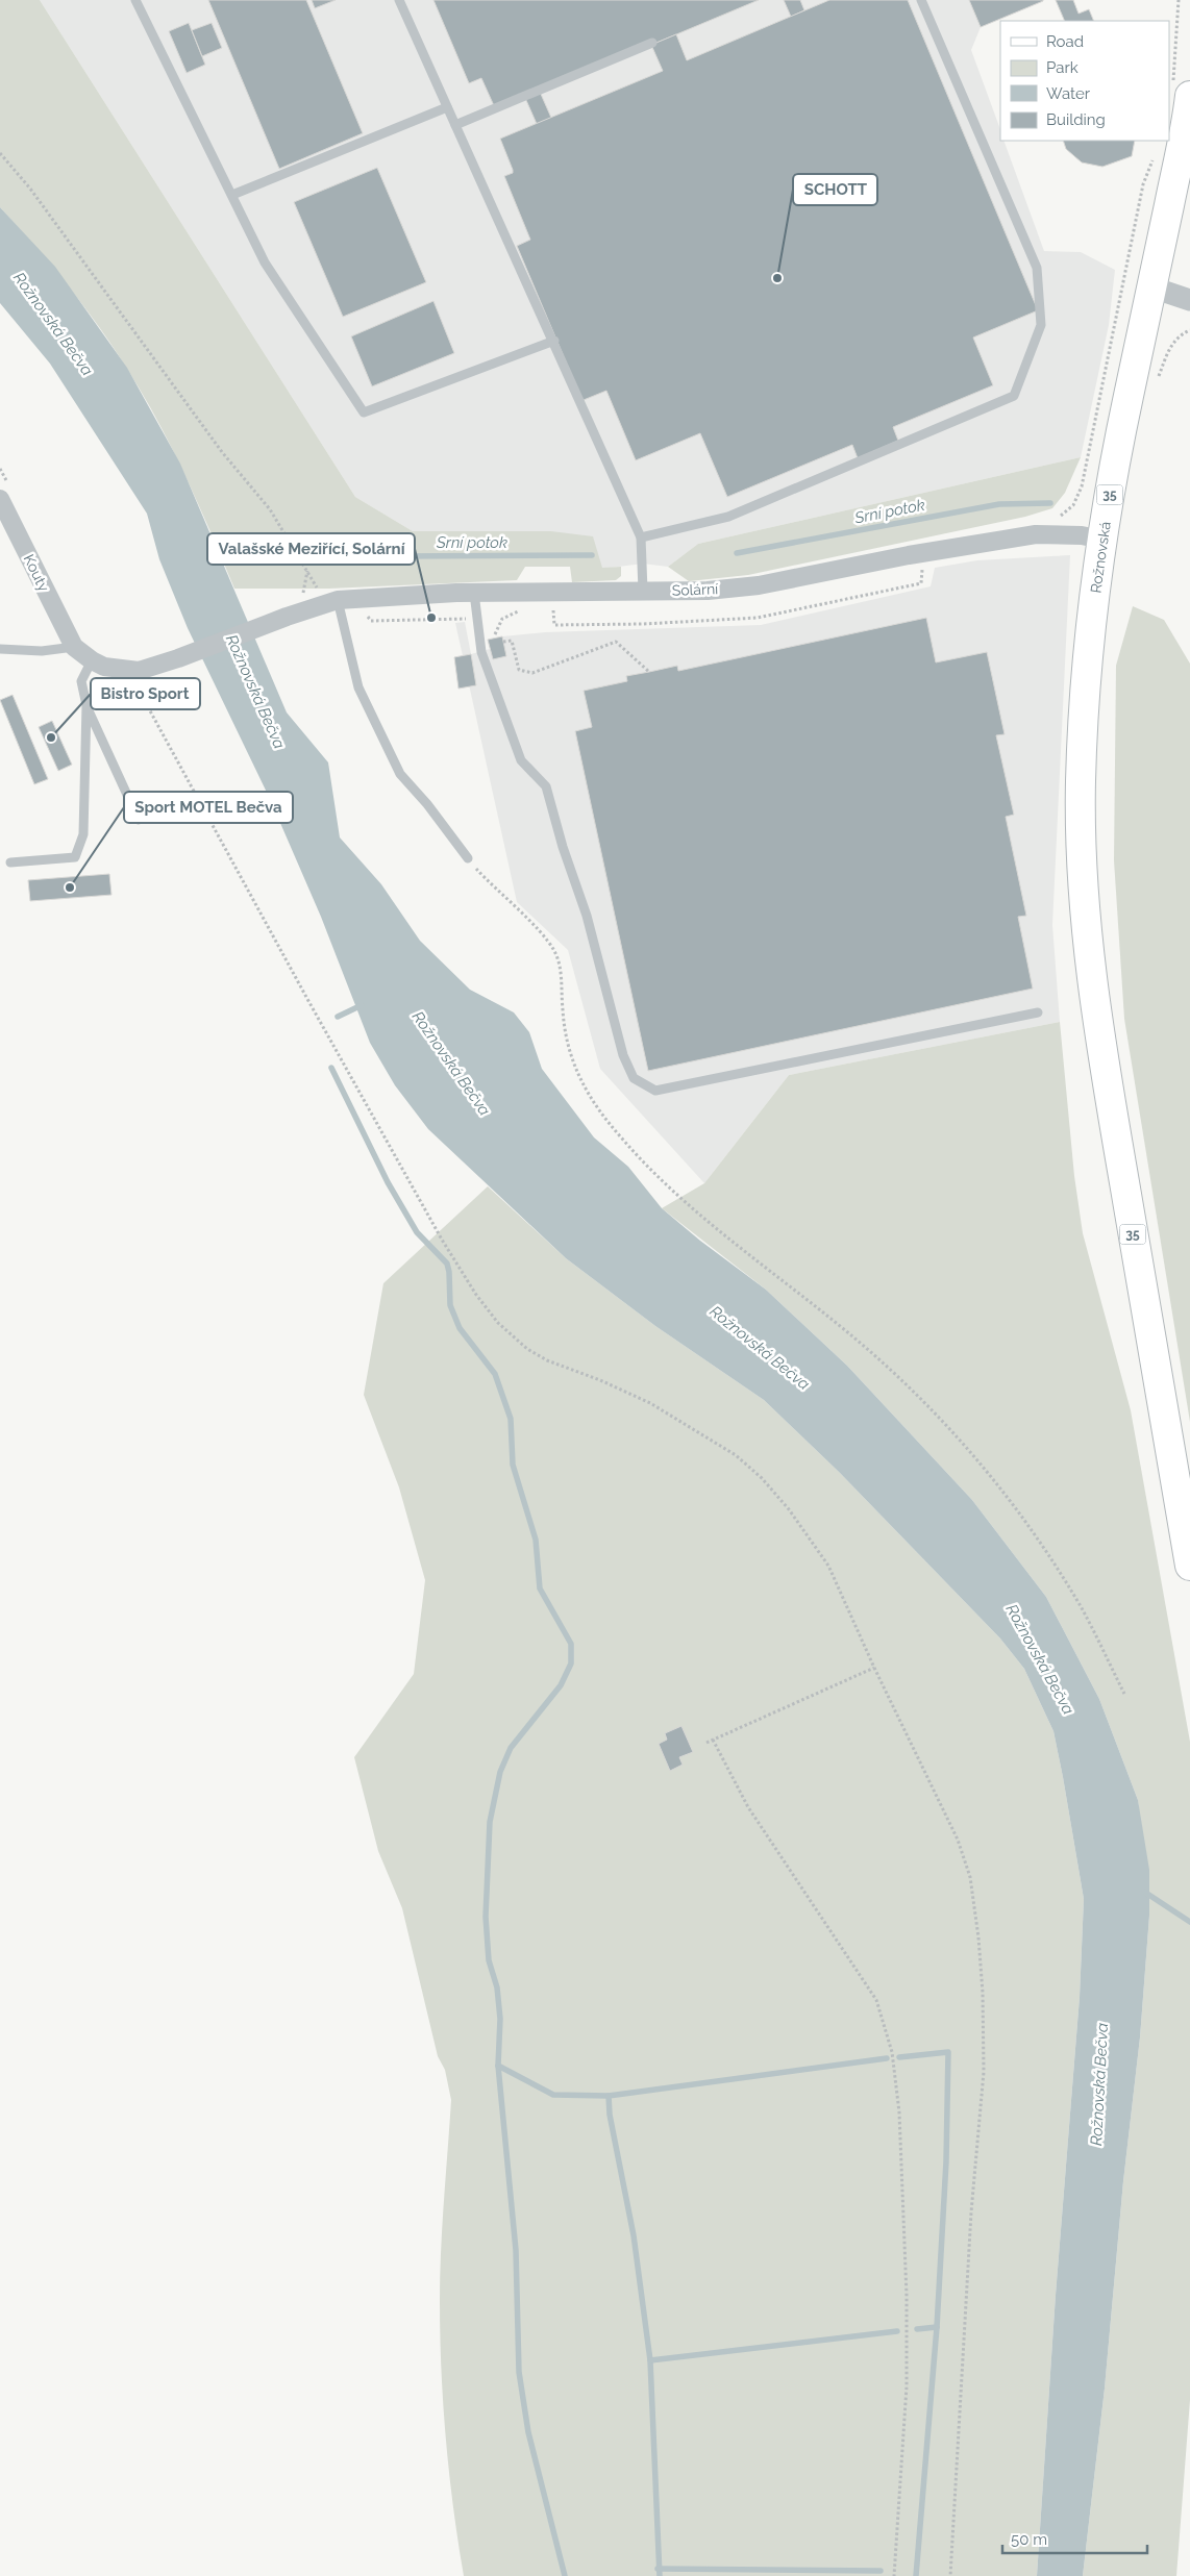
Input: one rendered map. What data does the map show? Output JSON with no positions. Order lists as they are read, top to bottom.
{
  "streets": {
    "main road": ["35", "Rožnovská"],
    "street": ["Kouty", "Solární"]
  },
  "crossings": [
    ["Rožnovská", "Solární"],
    ["Kouty", "Solární"]
  ],
  "water": ["Rožnovská Bečva", "Srní potok"],
  "places": [
    "SCHOTT",
    "Valašské Meziřící, Solární",
    "Bistro Sport",
    "Sport MOTEL Bečva"
  ],
  "legend": [
    "Road",
    "Park",
    "Water",
    "Building"
  ],
  "scale_bar": "50 m"
}
